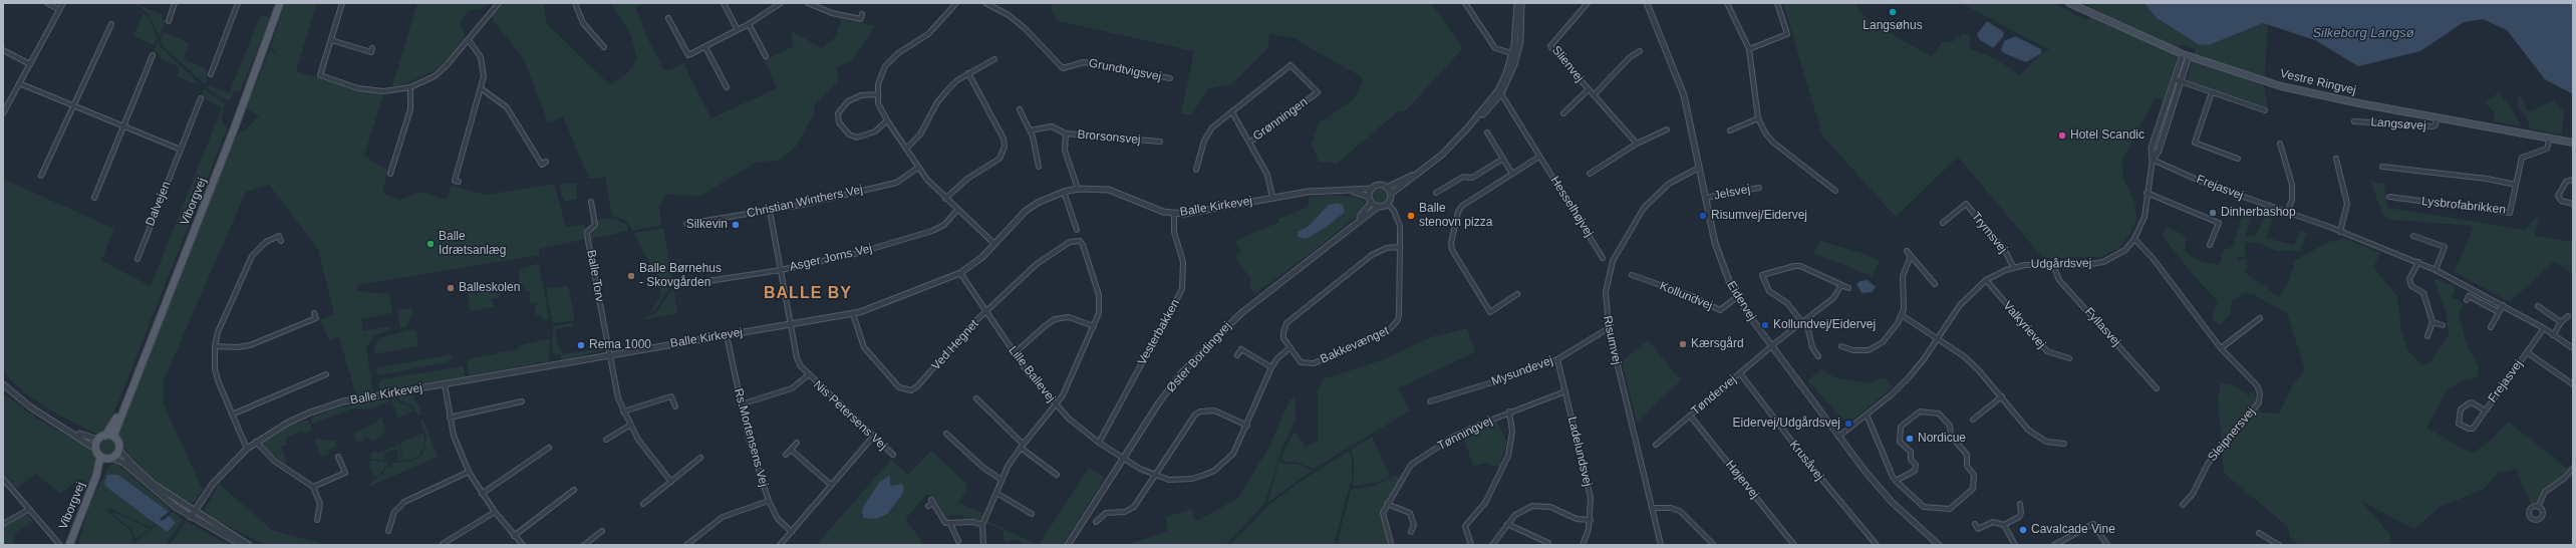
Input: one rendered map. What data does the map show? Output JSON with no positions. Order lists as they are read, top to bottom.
{
  "streets": {
    "main road": ["Vestre Ringvej", "Viborgvej"],
    "street": [
      "Slienvej",
      "Grundtvigsvej",
      "Grønningen",
      "Langsøvej",
      "Brorsonsvej",
      "Frejasvej",
      "Jelsvej",
      "Christian Winthers Vej",
      "Dalvejen",
      "Lysbrofabrikken",
      "Balle Kirkevej",
      "Hesselhøjvej",
      "Trymsvej",
      "Asger Jorns Vej",
      "Udgårdsvej",
      "Balle Torv",
      "Kollundvej",
      "Eidervej",
      "Valkyrievej",
      "Fyllasvej",
      "Vesterbakken",
      "Risumvej",
      "Ved Hegnet",
      "Bakkevænget",
      "Øster Bordingvej",
      "Mysundevej",
      "Lille Ballevej",
      "Tøndervej",
      "Nis Petersens Vej",
      "Tønningvej",
      "Sleipnersvej",
      "Rs.Mortensens Vej",
      "Ladelundsvej",
      "Krusåvej",
      "Højervej"
    ]
  },
  "crossings": [
    ["Vestre Ringvej", "Langsøvej"],
    ["Vestre Ringvej", "Lysbrofabrikken"],
    ["Vestre Ringvej", "Udgårdsvej"],
    ["Grønningen", "Balle Kirkevej"],
    ["Brorsonsvej", "Balle Kirkevej"],
    ["Frejasvej", "Udgårdsvej"],
    ["Jelsvej", "Eidervej"],
    ["Christian Winthers Vej", "Nis Petersens Vej"],
    ["Balle Kirkevej", "Balle Torv"],
    ["Balle Kirkevej", "Vesterbakken"],
    ["Balle Kirkevej", "Ved Hegnet"],
    ["Balle Kirkevej", "Bakkevænget"],
    ["Balle Kirkevej", "Øster Bordingvej"],
    ["Balle Kirkevej", "Lille Ballevej"],
    ["Balle Kirkevej", "Nis Petersens Vej"],
    ["Balle Kirkevej", "Rs.Mortensens Vej"],
    ["Trymsvej", "Udgårdsvej"],
    ["Asger Jorns Vej", "Nis Petersens Vej"],
    ["Udgårdsvej", "Eidervej"],
    ["Udgårdsvej", "Valkyrievej"],
    ["Udgårdsvej", "Fyllasvej"],
    ["Udgårdsvej", "Sleipnersvej"],
    ["Kollundvej", "Eidervej"],
    ["Eidervej", "Risumvej"],
    ["Eidervej", "Tøndervej"],
    ["Vesterbakken", "Lille Ballevej"],
    ["Risumvej", "Mysundevej"],
    ["Ved Hegnet", "Lille Ballevej"],
    ["Bakkevænget", "Øster Bordingvej"],
    ["Øster Bordingvej", "Lille Ballevej"],
    ["Mysundevej", "Ladelundsvej"],
    ["Tøndervej", "Krusåvej"],
    ["Tøndervej", "Højervej"],
    ["Nis Petersens Vej", "Rs.Mortensens Vej"],
    ["Tønningvej", "Ladelundsvej"]
  ],
  "districts": ["BALLE BY"],
  "water": ["Silkeborg Langsø"],
  "places": [
    "Langsøhus",
    "Hotel Scandic",
    "Dinherbashop",
    "Balle stenovn pizza",
    "Risumvej/Eidervej",
    "Silkevin",
    "Balle Idrætsanlæg",
    "Balle Børnehus - Skovgården",
    "Balleskolen",
    "Kollundvej/Eidervej",
    "Kærsgård",
    "Rema 1000",
    "Eidervej/Udgårdsvej",
    "Nordicue",
    "Cavalcade Vine"
  ]
}
